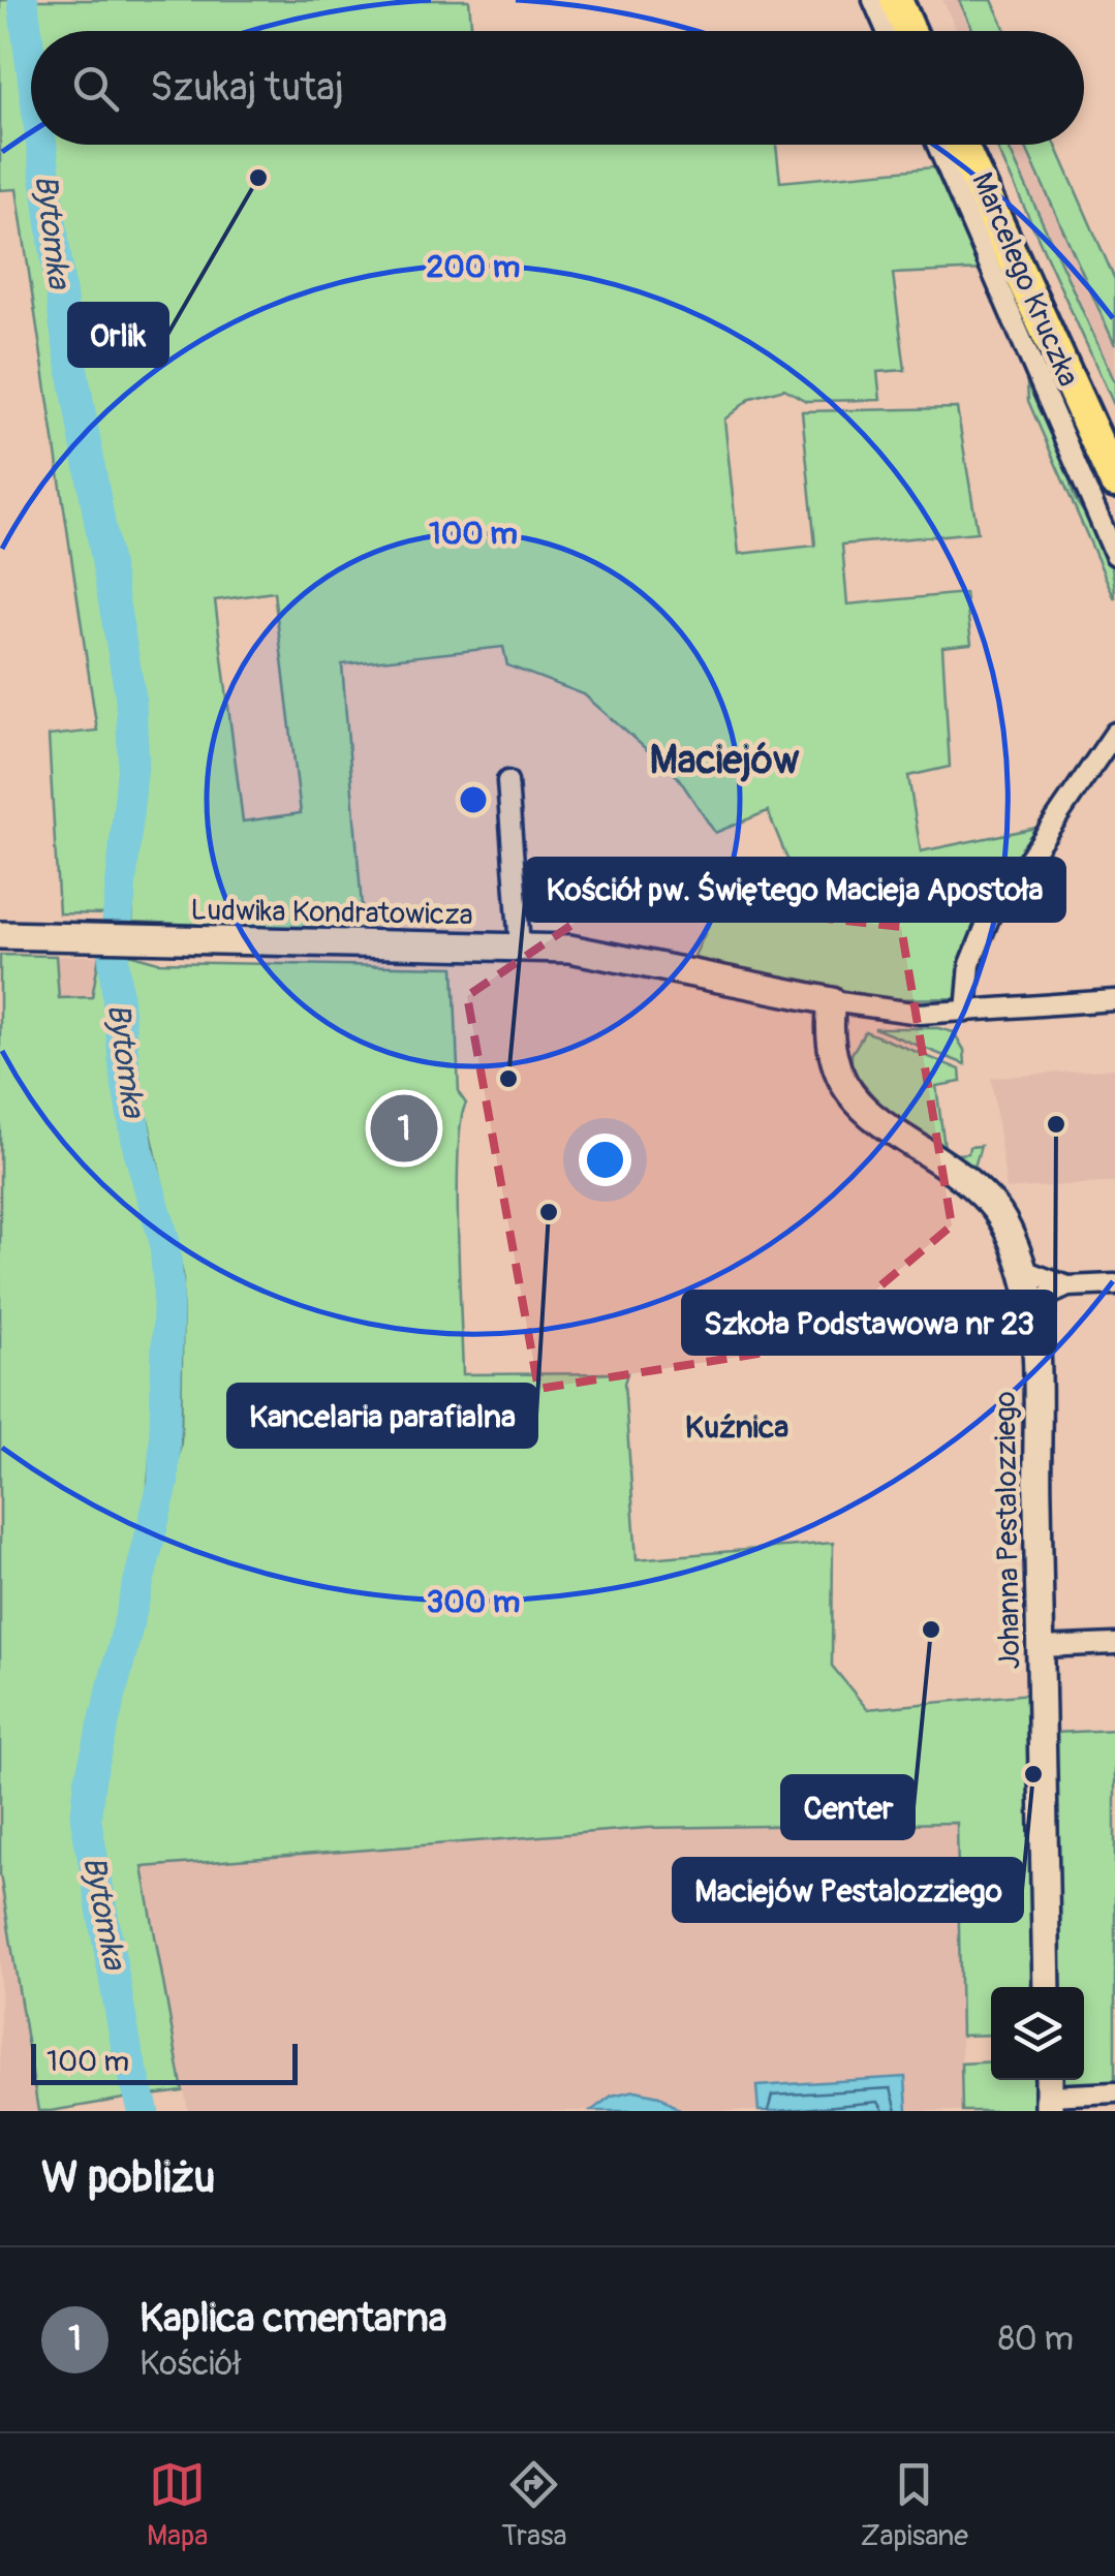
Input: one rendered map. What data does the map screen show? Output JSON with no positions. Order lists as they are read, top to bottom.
{
  "streets": {
    "street": ["Marcelego Kruczka", "Ludwika Kondratowicza", "Johanna Pestalozziego"]
  },
  "crossings": [
    ["Ludwika Kondratowicza", "Johanna Pestalozziego"]
  ],
  "districts": ["Maciejów", "Kuźnica"],
  "water": ["Bytomka"],
  "places": [
    "Orlik",
    "Kościół pw. Świętego Macieja Apostoła",
    "Szkoła Podstawowa nr 23",
    "Kancelaria parafialna",
    "Center",
    "Maciejów Pestalozziego"
  ],
  "scale_bar": "100 m",
  "page": {
    "search": "Szukaj tutaj",
    "pins": "1",
    "scale": "100 m",
    "heading": "W pobliżu",
    "list": [
      {
        "mark": "1",
        "name": "Kaplica cmentarna",
        "note": "Kościół",
        "value": "80 m"
      }
    ],
    "nav": ["Mapa", "Trasa", "Zapisane"]
  },
  "rings": ["200 m", "100 m", "300 m"]
}
